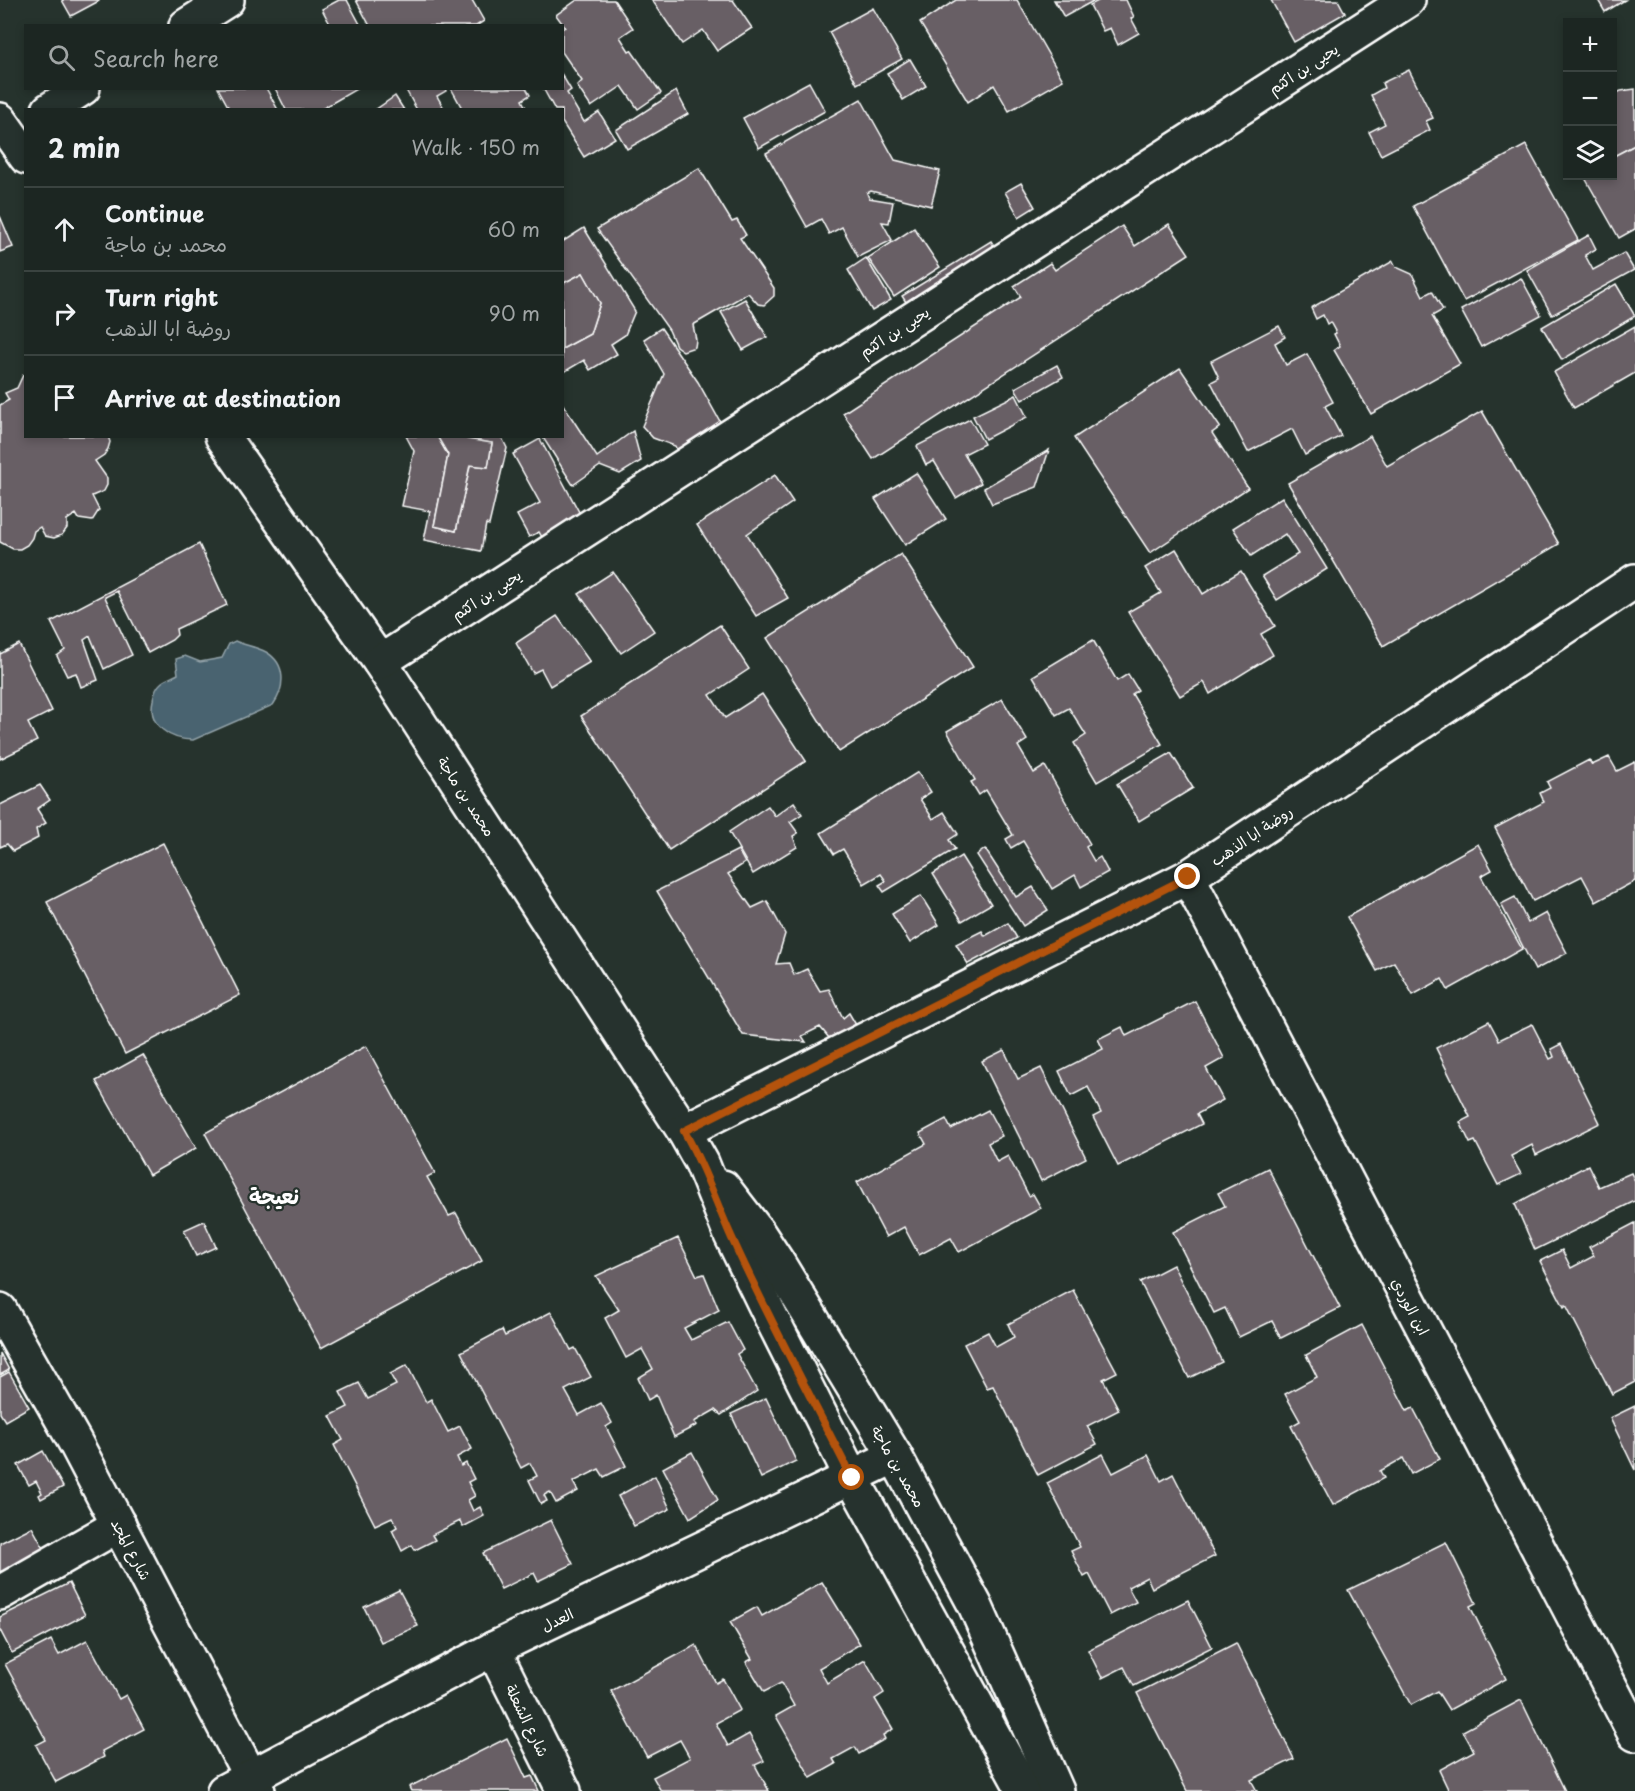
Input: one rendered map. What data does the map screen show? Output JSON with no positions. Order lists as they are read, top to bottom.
{
  "streets": {
    "street": [
      "يحيى بن اكثم",
      "محمد بن ماجة",
      "روضة ابا الذهب",
      "ابن الوردي",
      "شارع المجد",
      "العدل",
      "شارع الشعلة"
    ]
  },
  "crossings": [
    ["يحيى بن اكثم", "محمد بن ماجة"],
    ["محمد بن ماجة", "روضة ابا الذهب"],
    ["محمد بن ماجة", "العدل"],
    ["روضة ابا الذهب", "ابن الوردي"],
    ["شارع المجد", "العدل"],
    ["العدل", "شارع الشعلة"]
  ],
  "districts": ["نعيجة"],
  "page": {
    "map_buttons": ["+", "−"],
    "search": "Search here",
    "heading": ["2 min", "Walk · 150 m"],
    "list": [
      ["Continue", "محمد بن ماجة", "60 m"],
      ["Turn right", "روضة ابا الذهب", "90 m"],
      "Arrive at destination"
    ]
  }
}
